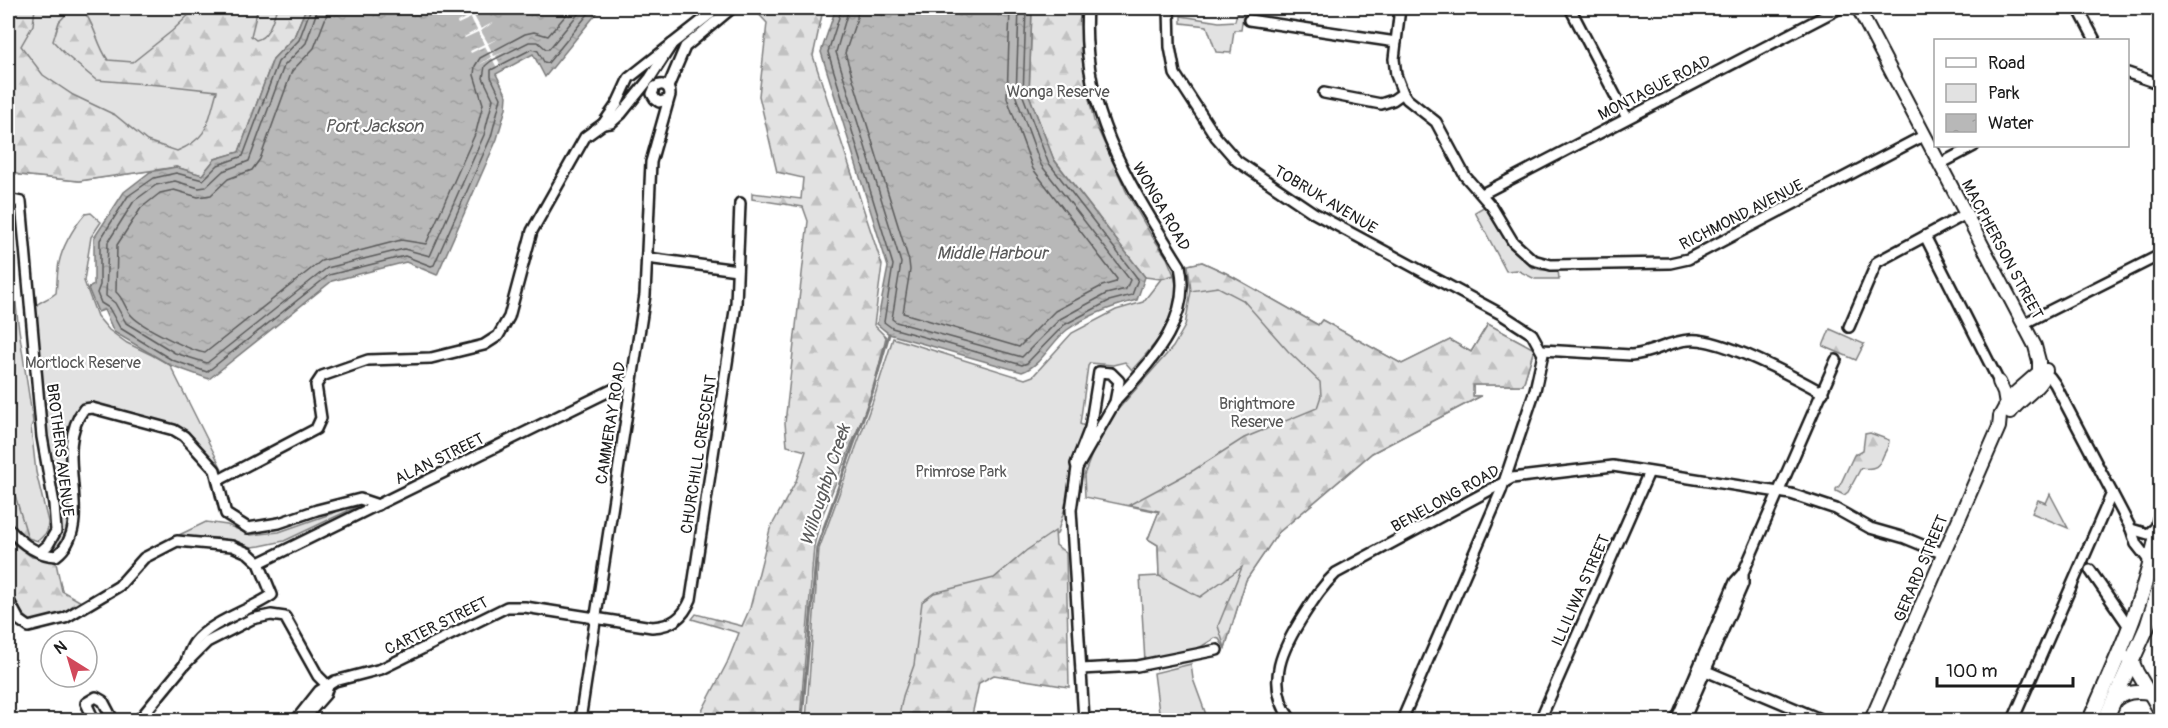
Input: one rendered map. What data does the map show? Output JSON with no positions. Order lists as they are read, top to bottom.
{
  "streets": {
    "main road": ["MACPHERSON STREET", "GERARD STREET"],
    "street": [
      "MONTAGUE ROAD",
      "TOBRUK AVENUE",
      "WONGA ROAD",
      "RICHMOND AVENUE",
      "CAMMERAY ROAD",
      "BROTHERS AVENUE",
      "CHURCHILL CRESCENT",
      "ALAN STREET",
      "BENELONG ROAD",
      "ILLILIWA STREET",
      "CARTER STREET"
    ]
  },
  "crossings": [
    ["MONTAGUE ROAD", "RICHMOND AVENUE"],
    ["RICHMOND AVENUE", "MACPHERSON STREET"],
    ["MACPHERSON STREET", "GERARD STREET"],
    ["CAMMERAY ROAD", "CHURCHILL CRESCENT"],
    ["CAMMERAY ROAD", "ALAN STREET"],
    ["CAMMERAY ROAD", "CARTER STREET"],
    ["CHURCHILL CRESCENT", "CARTER STREET"],
    ["BENELONG ROAD", "GERARD STREET"],
    ["BENELONG ROAD", "ILLILIWA STREET"]
  ],
  "water": ["Port Jackson", "Middle Harbour", "Willoughby Creek"],
  "parks": [
    "Wonga Reserve",
    "Mortlock Reserve",
    "Brightmore Reserve",
    "Primrose Park"
  ],
  "legend": ["Road", "Park", "Water"],
  "scale_bar": "100 m",
  "north": "top left"
}
